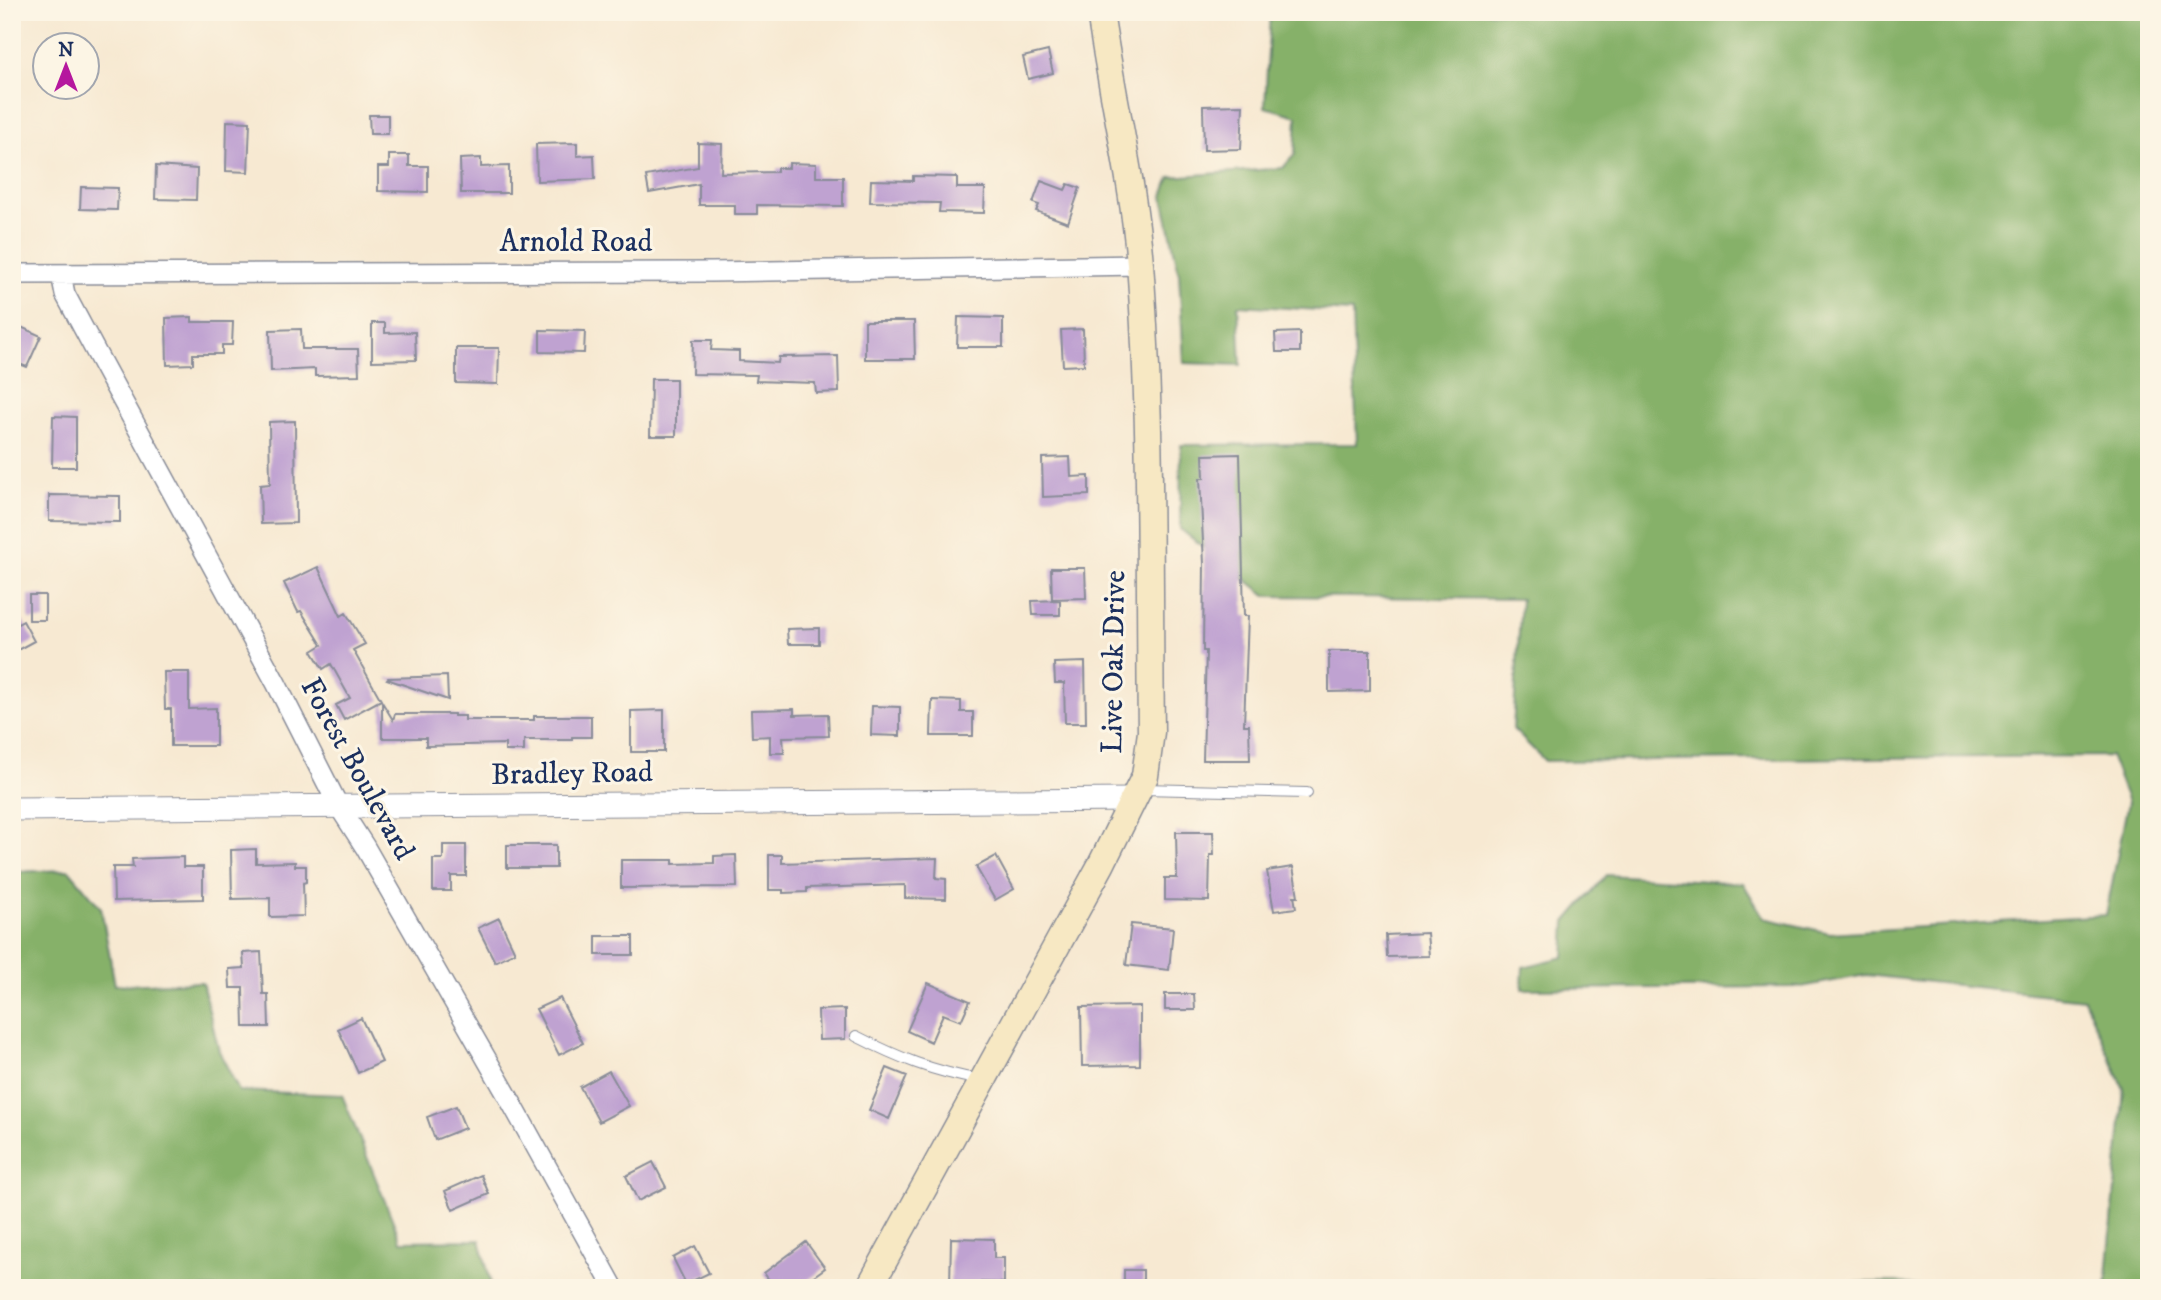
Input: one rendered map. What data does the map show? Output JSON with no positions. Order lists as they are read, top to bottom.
{
  "streets": {
    "main road": ["Live Oak Drive"],
    "street": ["Arnold Road", "Forest Boulevard", "Bradley Road"]
  },
  "crossings": [
    ["Arnold Road", "Live Oak Drive"],
    ["Arnold Road", "Forest Boulevard"],
    ["Live Oak Drive", "Bradley Road"],
    ["Forest Boulevard", "Bradley Road"]
  ],
  "north": "top"
}
